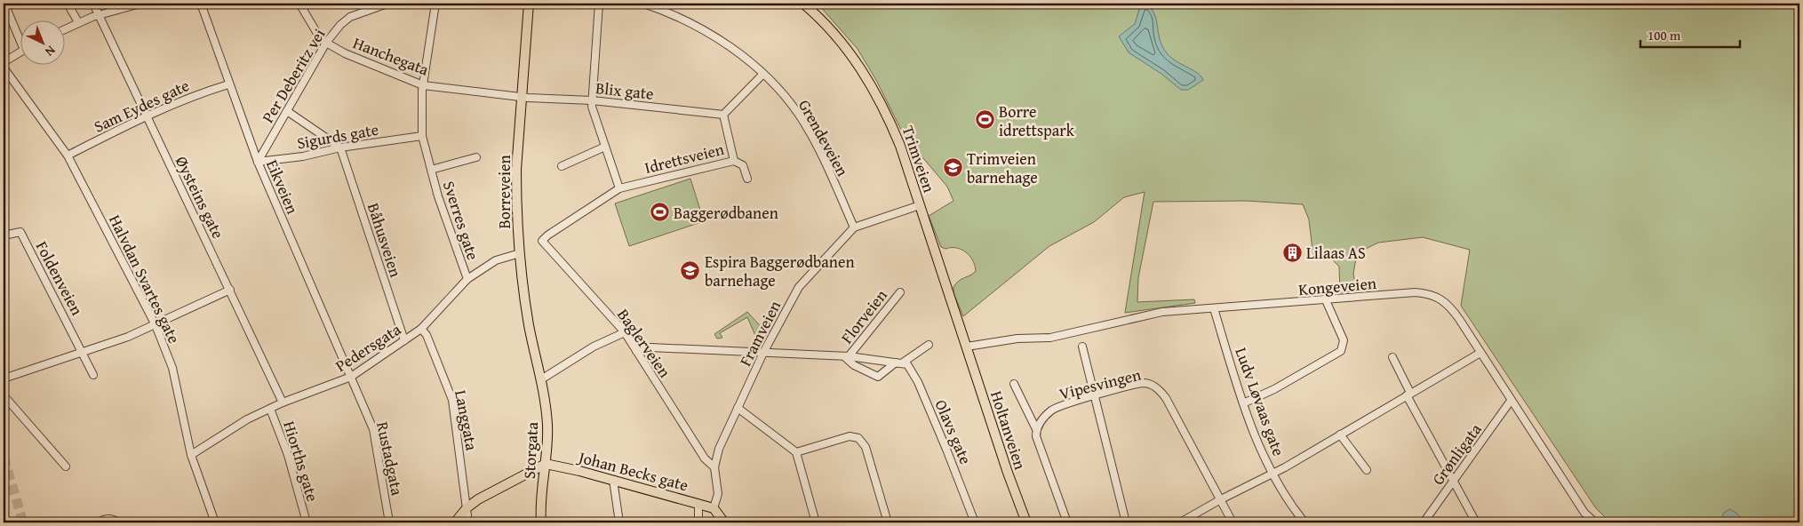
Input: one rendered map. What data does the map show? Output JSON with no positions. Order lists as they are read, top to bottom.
{
  "streets": {
    "main road": [
      "Trimveien",
      "Borreveien",
      "Holtanveien",
      "Storgata",
      "Johan Becks gate"
    ],
    "street": [
      "Hanchegata",
      "Per Deberitz vei",
      "Blix gate",
      "Sam Eydes gate",
      "Sigurds gate",
      "Grendeveien",
      "Idrettsveien",
      "Eikveien",
      "Øysteins gate",
      "Sverres gate",
      "Båhusveien",
      "Foldenveien",
      "Halvdan Svartes gate",
      "Kongeveien",
      "Florveien",
      "Framveien",
      "Baglerveien",
      "Pedersgata",
      "Vipesvingen",
      "Ludv Løvaas gate",
      "Langgata",
      "Olavs gate",
      "Grønligata",
      "Rustadgata",
      "Hiorths gate"
    ]
  },
  "crossings": [
    ["Hanchegata", "Per Deberitz vei"],
    ["Hanchegata", "Blix gate"],
    ["Hanchegata", "Borreveien"],
    ["Hanchegata", "Sverres gate"],
    ["Per Deberitz vei", "Sigurds gate"],
    ["Per Deberitz vei", "Eikveien"],
    ["Blix gate", "Idrettsveien"],
    ["Blix gate", "Borreveien"],
    ["Sam Eydes gate", "Eikveien"],
    ["Sam Eydes gate", "Øysteins gate"],
    ["Sam Eydes gate", "Halvdan Svartes gate"],
    ["Sigurds gate", "Eikveien"],
    ["Sigurds gate", "Sverres gate"],
    ["Sigurds gate", "Båhusveien"],
    ["Grendeveien", "Framveien"],
    ["Idrettsveien", "Baglerveien"],
    ["Trimveien", "Kongeveien"],
    ["Trimveien", "Framveien"],
    ["Trimveien", "Holtanveien"],
    ["Eikveien", "Pedersgata"],
    ["Eikveien", "Rustadgata"],
    ["Borreveien", "Pedersgata"],
    ["Borreveien", "Storgata"],
    ["Øysteins gate", "Pedersgata"],
    ["Sverres gate", "Pedersgata"],
    ["Båhusveien", "Pedersgata"],
    ["Halvdan Svartes gate", "Pedersgata"],
    ["Kongeveien", "Ludv Løvaas gate"],
    ["Kongeveien", "Holtanveien"],
    ["Kongeveien", "Grønligata"],
    ["Framveien", "Baglerveien"],
    ["Framveien", "Johan Becks gate"],
    ["Pedersgata", "Langgata"],
    ["Pedersgata", "Rustadgata"],
    ["Pedersgata", "Hiorths gate"],
    ["Storgata", "Johan Becks gate"]
  ],
  "places": {
    "sports": ["Borre idrettspark", "Baggerødbanen"],
    "school or university": ["Trimveien barnehage", "Espira Baggerødbanen barnehage"],
    "building": ["Lilaas AS"]
  },
  "scale_bar": "100 m",
  "north": "bottom right"
}
